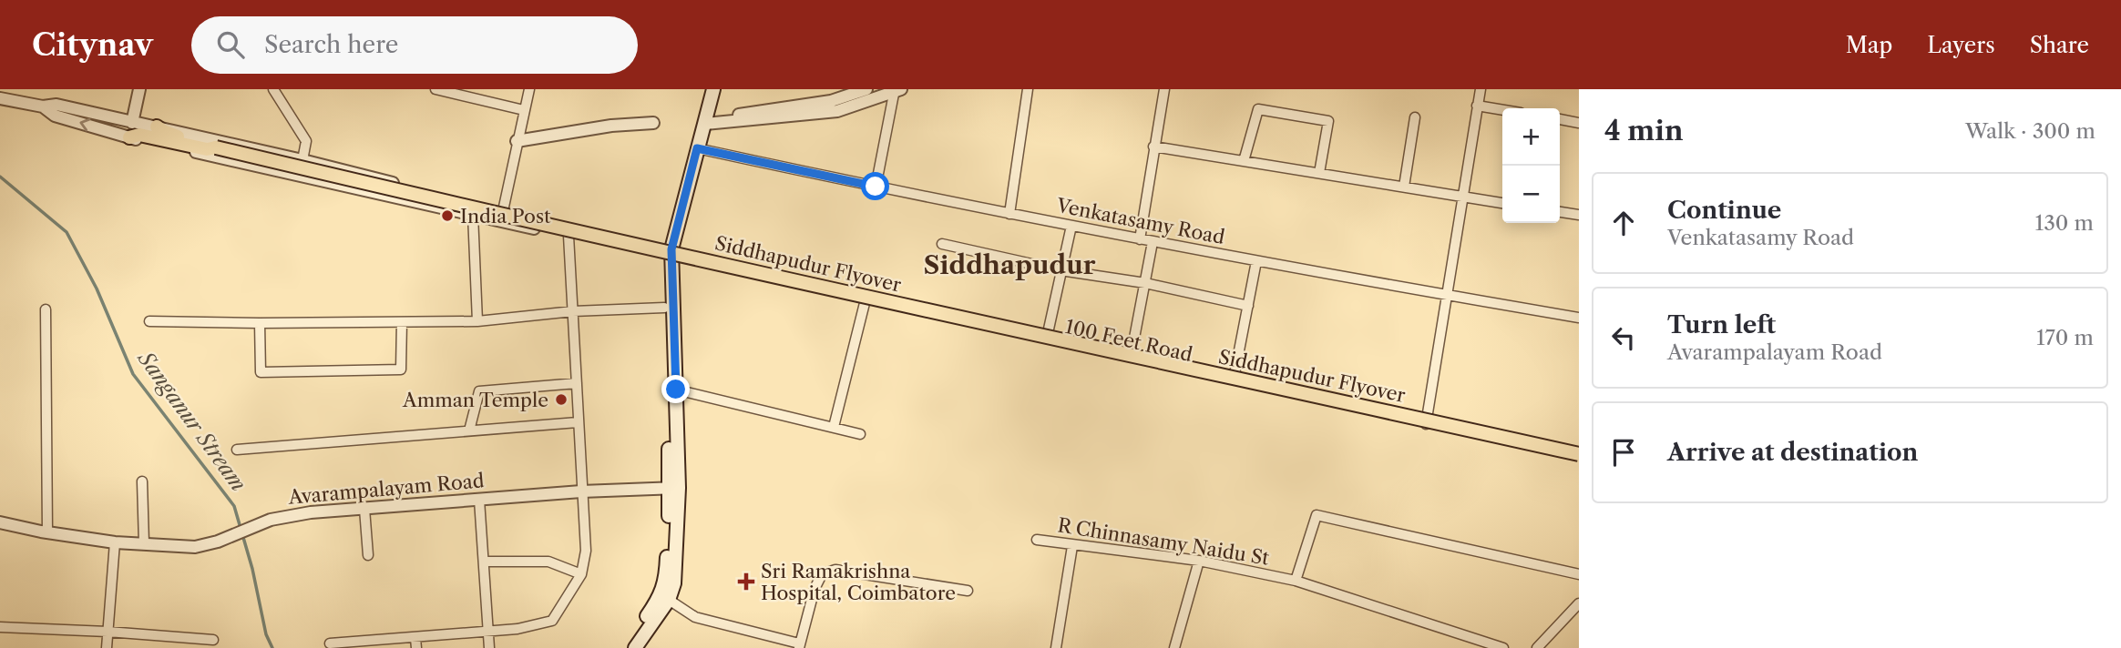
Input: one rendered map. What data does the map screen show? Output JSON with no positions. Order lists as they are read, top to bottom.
{
  "streets": {
    "main road": ["Siddhapudur Flyover", "100 Feet Road"],
    "street": ["Venkatasamy Road", "Avarampalayam Road", "R Chinnasamy Naidu St"]
  },
  "crossings": [
    ["Siddhapudur Flyover", "100 Feet Road"]
  ],
  "districts": ["Siddhapudur"],
  "water": ["Sanganur Stream"],
  "places": {
    "other": ["India Post", "Amman Temple"],
    "health": ["Sri Ramakrishna Hospital, Coimbatore"]
  },
  "page": {
    "header": "Citynav",
    "search": "Search here",
    "nav": ["Map", "Layers", "Share"],
    "heading": ["4 min", "Walk · 300 m"],
    "map_buttons": ["+", "−"],
    "list": [
      ["Continue", "Venkatasamy Road", "130 m"],
      ["Turn left", "Avarampalayam Road", "170 m"],
      "Arrive at destination"
    ]
  }
}
